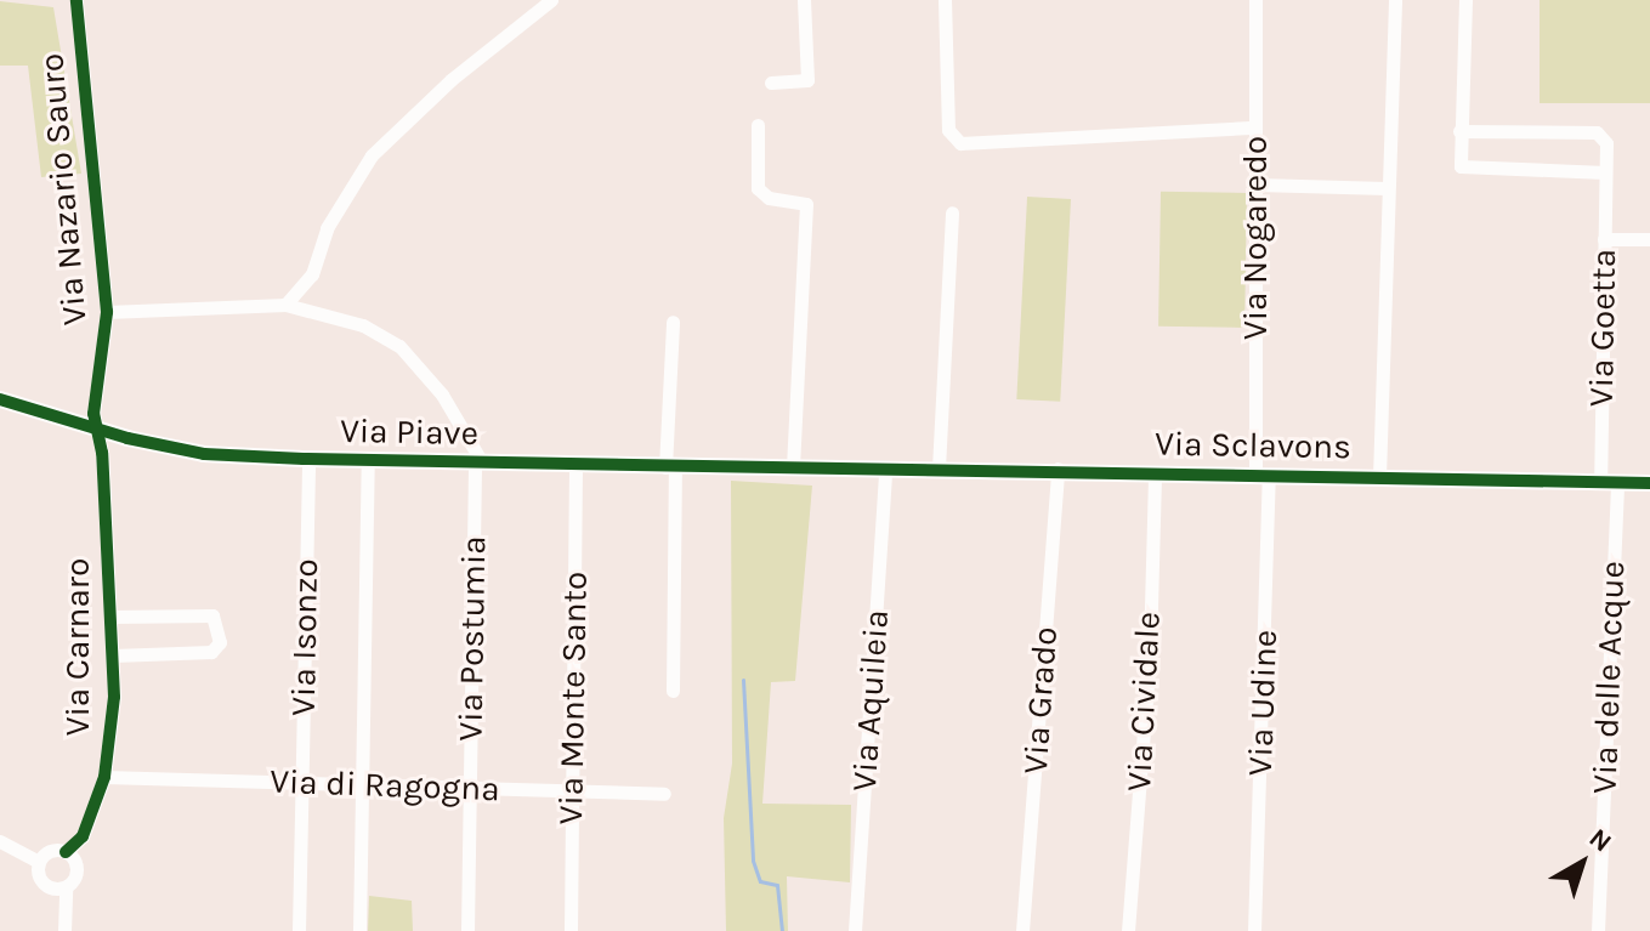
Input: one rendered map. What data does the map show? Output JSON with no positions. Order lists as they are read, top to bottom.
{
  "streets": {
    "street": [
      "Via Nazario Sauro",
      "Via Nogaredo",
      "Via Goetta",
      "Via Piave",
      "Via Sclavons",
      "Via Isonzo",
      "Via Postumia",
      "Via Carnaro",
      "Via delle Acque",
      "Via Monte Santo",
      "Via Aquileia",
      "Via Grado",
      "Via Cividale",
      "Via Udine",
      "Via di Ragogna"
    ]
  },
  "crossings": [
    ["Via Nazario Sauro", "Via Piave"],
    ["Via Nazario Sauro", "Via Carnaro"],
    ["Via Nogaredo", "Via Sclavons"],
    ["Via Nogaredo", "Via Udine"],
    ["Via Goetta", "Via Sclavons"],
    ["Via Goetta", "Via delle Acque"],
    ["Via Piave", "Via Sclavons"],
    ["Via Piave", "Via Isonzo"],
    ["Via Piave", "Via Postumia"],
    ["Via Piave", "Via Carnaro"],
    ["Via Piave", "Via Monte Santo"],
    ["Via Sclavons", "Via delle Acque"],
    ["Via Sclavons", "Via Aquileia"],
    ["Via Sclavons", "Via Grado"],
    ["Via Sclavons", "Via Cividale"],
    ["Via Sclavons", "Via Udine"],
    ["Via Isonzo", "Via di Ragogna"],
    ["Via Postumia", "Via di Ragogna"],
    ["Via Carnaro", "Via di Ragogna"],
    ["Via Monte Santo", "Via di Ragogna"]
  ],
  "north": "top right"
}
